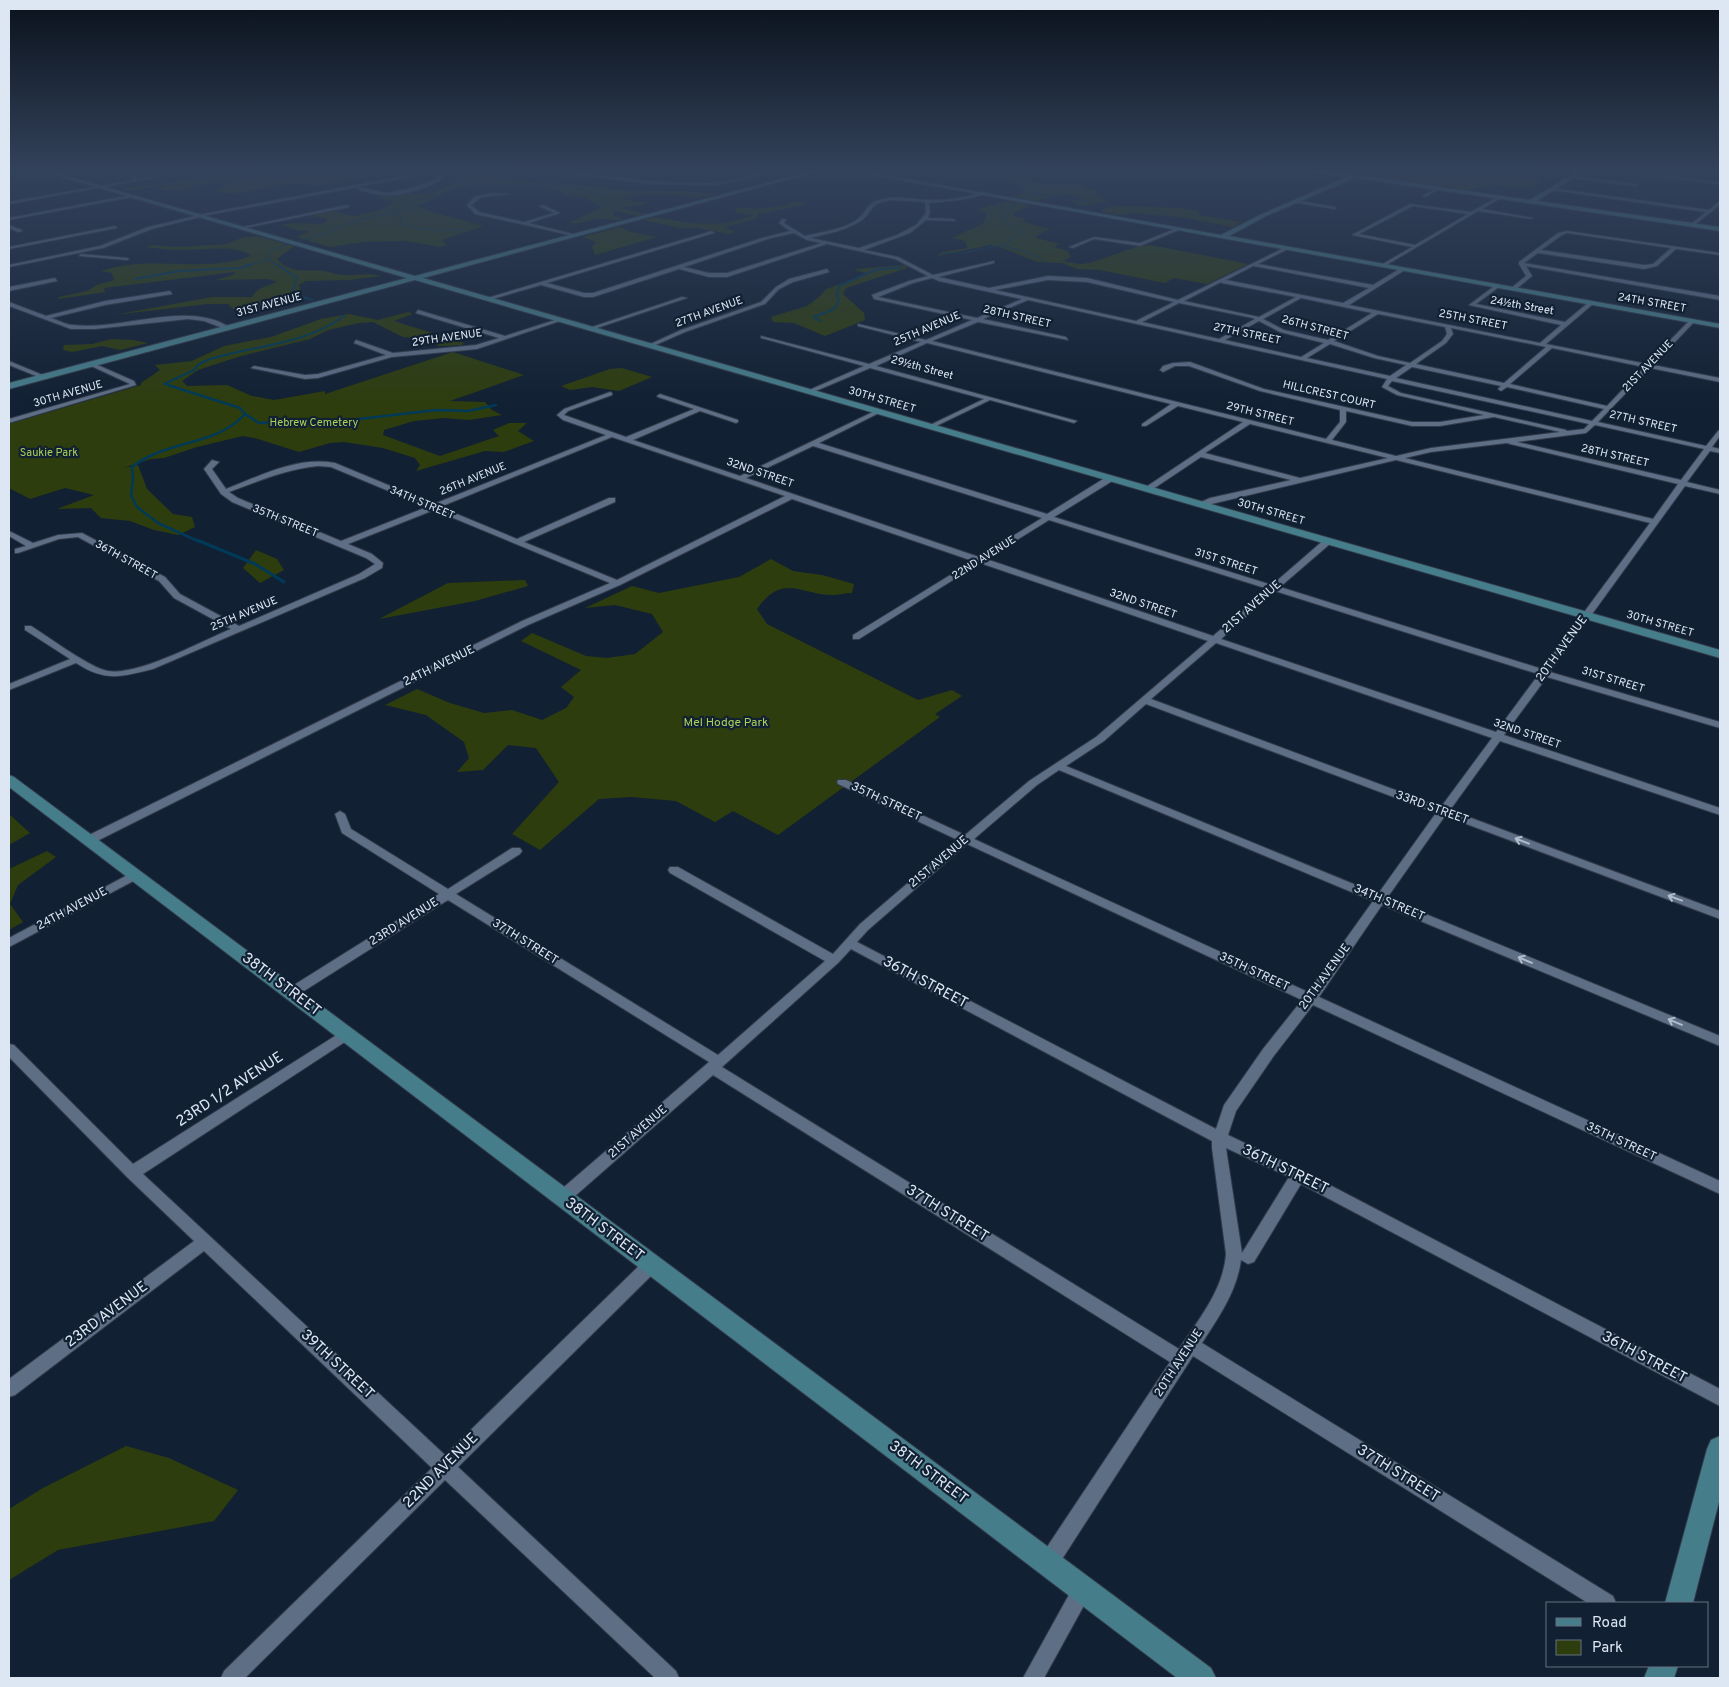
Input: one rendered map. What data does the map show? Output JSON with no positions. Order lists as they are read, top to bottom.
{
  "streets": {
    "street": [
      "24TH STREET",
      "31ST AVENUE",
      "24½th Street",
      "27TH AVENUE",
      "28TH STREET",
      "25TH STREET",
      "26TH STREET",
      "25TH AVENUE",
      "27TH STREET",
      "29TH AVENUE",
      "21ST AVENUE",
      "29½th Street",
      "30TH AVENUE",
      "HILLCREST COURT",
      "30TH STREET",
      "29TH STREET",
      "32ND STREET",
      "26TH AVENUE",
      "34TH STREET",
      "35TH STREET",
      "22ND AVENUE",
      "36TH STREET",
      "31ST STREET",
      "20TH AVENUE",
      "24TH AVENUE",
      "33RD STREET",
      "23RD AVENUE",
      "37TH STREET",
      "38TH STREET",
      "23RD 1/2 AVENUE",
      "39TH STREET"
    ]
  },
  "crossings": [
    ["24TH STREET", "24½th Street"],
    ["24TH STREET", "21ST AVENUE"],
    ["31ST AVENUE", "30TH AVENUE"],
    ["31ST AVENUE", "30TH STREET"],
    ["27TH AVENUE", "30TH STREET"],
    ["28TH STREET", "25TH AVENUE"],
    ["28TH STREET", "27TH STREET"],
    ["28TH STREET", "21ST AVENUE"],
    ["28TH STREET", "HILLCREST COURT"],
    ["28TH STREET", "20TH AVENUE"],
    ["25TH STREET", "21ST AVENUE"],
    ["26TH STREET", "27TH STREET"],
    ["26TH STREET", "21ST AVENUE"],
    ["25TH AVENUE", "27TH STREET"],
    ["25TH AVENUE", "29½th Street"],
    ["25TH AVENUE", "30TH STREET"],
    ["25TH AVENUE", "29TH STREET"],
    ["25TH AVENUE", "35TH STREET"],
    ["25TH AVENUE", "36TH STREET"],
    ["27TH STREET", "21ST AVENUE"],
    ["27TH STREET", "20TH AVENUE"],
    ["29TH AVENUE", "30TH STREET"],
    ["21ST AVENUE", "30TH STREET"],
    ["21ST AVENUE", "29TH STREET"],
    ["21ST AVENUE", "32ND STREET"],
    ["21ST AVENUE", "34TH STREET"],
    ["21ST AVENUE", "35TH STREET"],
    ["21ST AVENUE", "36TH STREET"],
    ["21ST AVENUE", "31ST STREET"],
    ["21ST AVENUE", "33RD STREET"],
    ["21ST AVENUE", "37TH STREET"],
    ["21ST AVENUE", "38TH STREET"],
    ["30TH STREET", "22ND AVENUE"],
    ["30TH STREET", "20TH AVENUE"],
    ["29TH STREET", "20TH AVENUE"],
    ["32ND STREET", "26TH AVENUE"],
    ["32ND STREET", "22ND AVENUE"],
    ["32ND STREET", "20TH AVENUE"],
    ["32ND STREET", "24TH AVENUE"],
    ["26TH AVENUE", "34TH STREET"],
    ["26TH AVENUE", "35TH STREET"],
    ["34TH STREET", "35TH STREET"],
    ["34TH STREET", "20TH AVENUE"],
    ["34TH STREET", "24TH AVENUE"],
    ["35TH STREET", "20TH AVENUE"],
    ["22ND AVENUE", "31ST STREET"],
    ["22ND AVENUE", "38TH STREET"],
    ["22ND AVENUE", "39TH STREET"],
    ["36TH STREET", "20TH AVENUE"],
    ["31ST STREET", "20TH AVENUE"],
    ["20TH AVENUE", "33RD STREET"],
    ["20TH AVENUE", "37TH STREET"],
    ["20TH AVENUE", "38TH STREET"],
    ["24TH AVENUE", "38TH STREET"],
    ["23RD AVENUE", "37TH STREET"],
    ["23RD AVENUE", "38TH STREET"],
    ["23RD AVENUE", "39TH STREET"],
    ["38TH STREET", "23RD 1/2 AVENUE"],
    ["23RD 1/2 AVENUE", "39TH STREET"]
  ],
  "one_way": ["33RD STREET"],
  "parks": ["Hebrew Cemetery", "Saukie Park", "Mel Hodge Park"],
  "legend": ["Road", "Park"]
}
